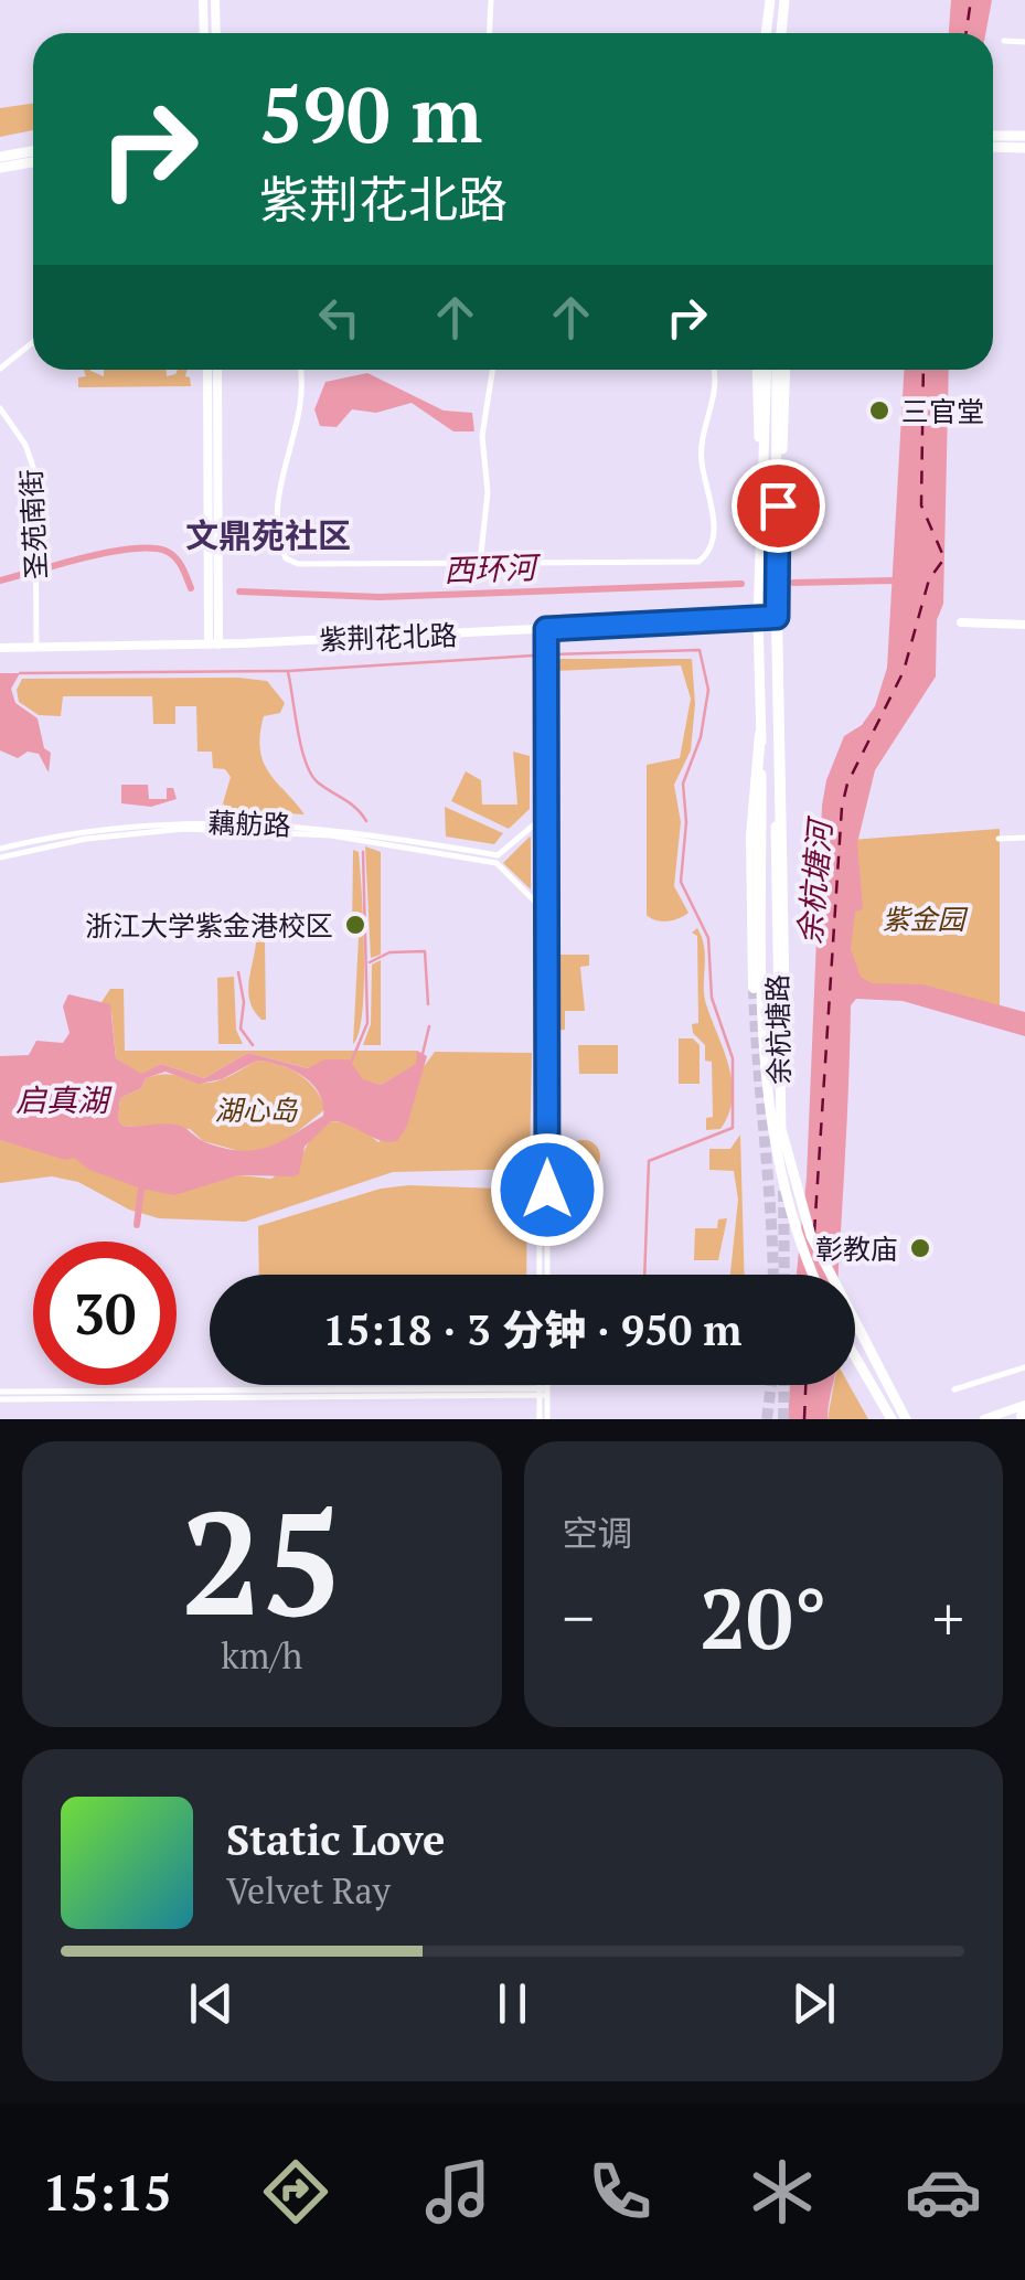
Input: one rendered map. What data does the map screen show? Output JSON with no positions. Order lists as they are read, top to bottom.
{
  "streets": {
    "main road": ["紫荆花北路", "余杭塘路"],
    "street": ["圣苑南街", "藕舫路"]
  },
  "crossings": [
    ["圣苑南街", "紫荆花北路"],
    ["紫荆花北路", "余杭塘路"]
  ],
  "districts": ["文鼎苑社区"],
  "water": ["西环河", "余杭塘河", "启真湖"],
  "parks": ["紫金园", "湖心岛"],
  "places": ["三官堂", "浙江大学紫金港校区", "彰教庙"],
  "page": {
    "turn": ["590 m", "紫荆花北路"],
    "limit": "30",
    "trip": "15:18 · 3 分钟 · 950 m",
    "tile": [
      ["25", "km/h"],
      "空调"
    ],
    "heat": ["−", "20°", "+"],
    "song": ["Static Love", "Velvet Ray"],
    "tabs": "15:15"
  }
}
